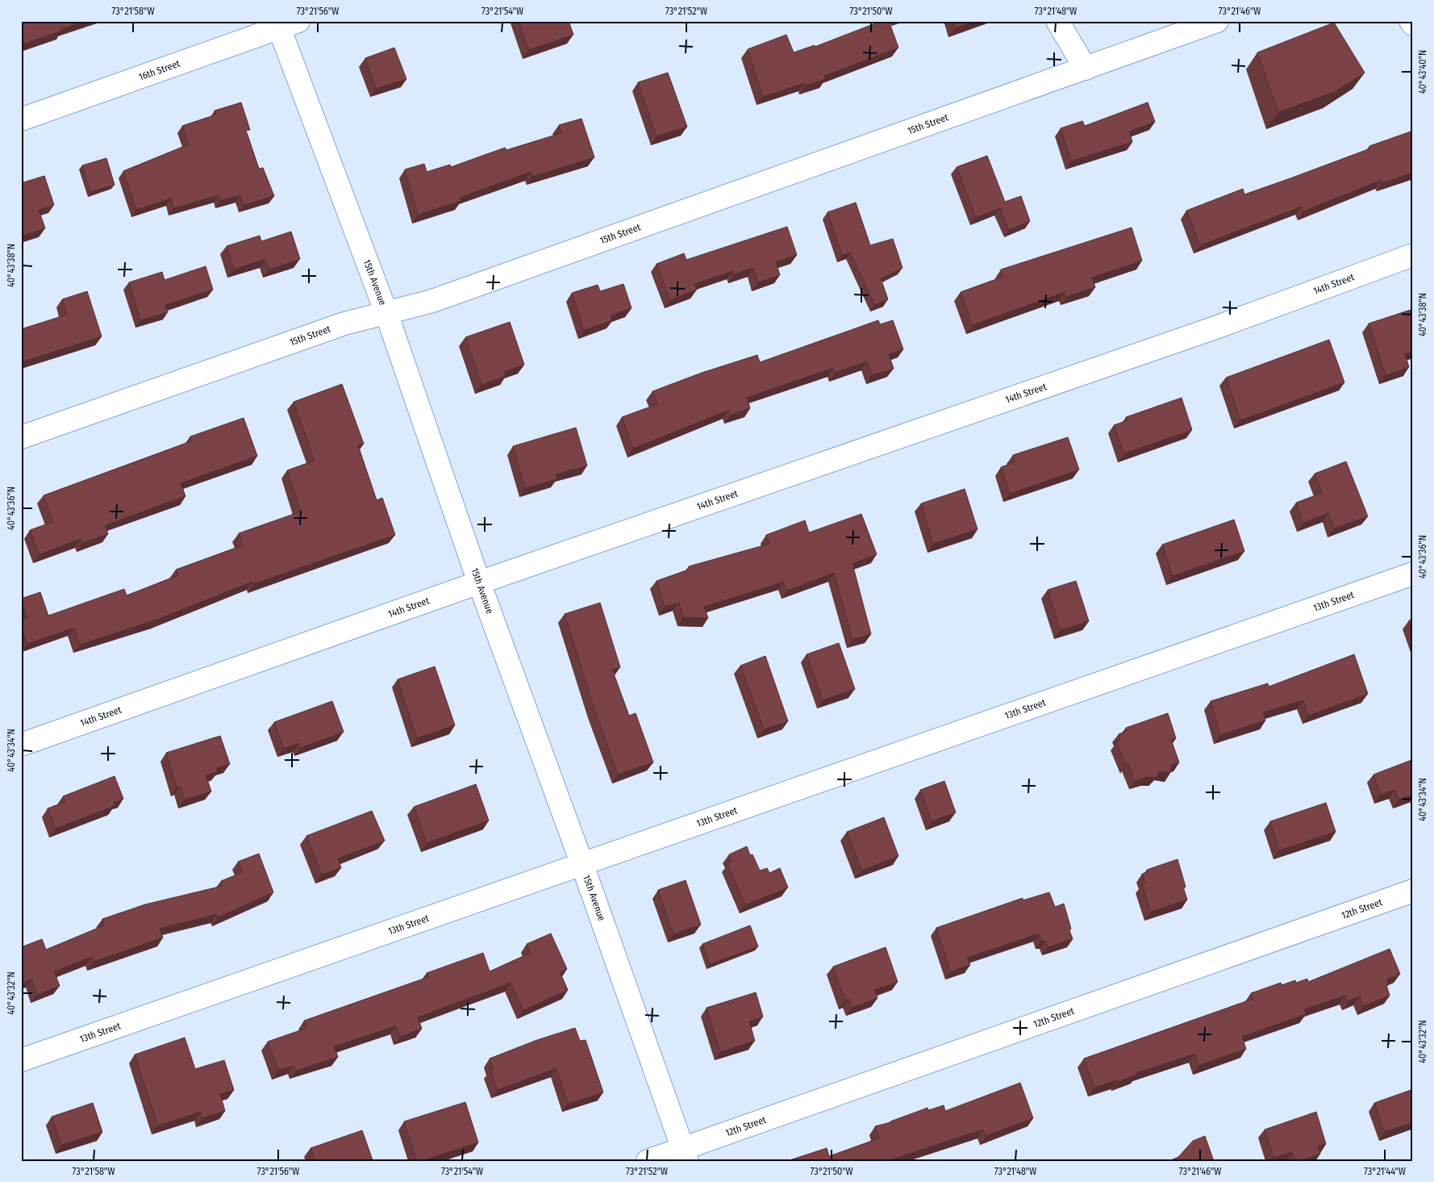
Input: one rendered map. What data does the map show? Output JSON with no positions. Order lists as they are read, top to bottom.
{
  "streets": {
    "street": [
      "16th Street",
      "15th Street",
      "15th Avenue",
      "14th Street",
      "13th Street",
      "12th Street"
    ]
  },
  "crossings": [
    ["16th Street", "15th Avenue"],
    ["15th Street", "15th Avenue"],
    ["15th Avenue", "14th Street"],
    ["15th Avenue", "13th Street"],
    ["15th Avenue", "12th Street"]
  ],
  "coordinates": [
    "73°21'58\"W",
    "73°21'56\"W",
    "73°21'54\"W",
    "73°21'52\"W",
    "73°21'50\"W",
    "73°21'48\"W",
    "73°21'46\"W",
    "40°43'40\"N",
    "40°43'38\"N",
    "40°43'36\"N",
    "40°43'34\"N",
    "40°43'32\"N",
    "73°21'44\"W"
  ]
}
